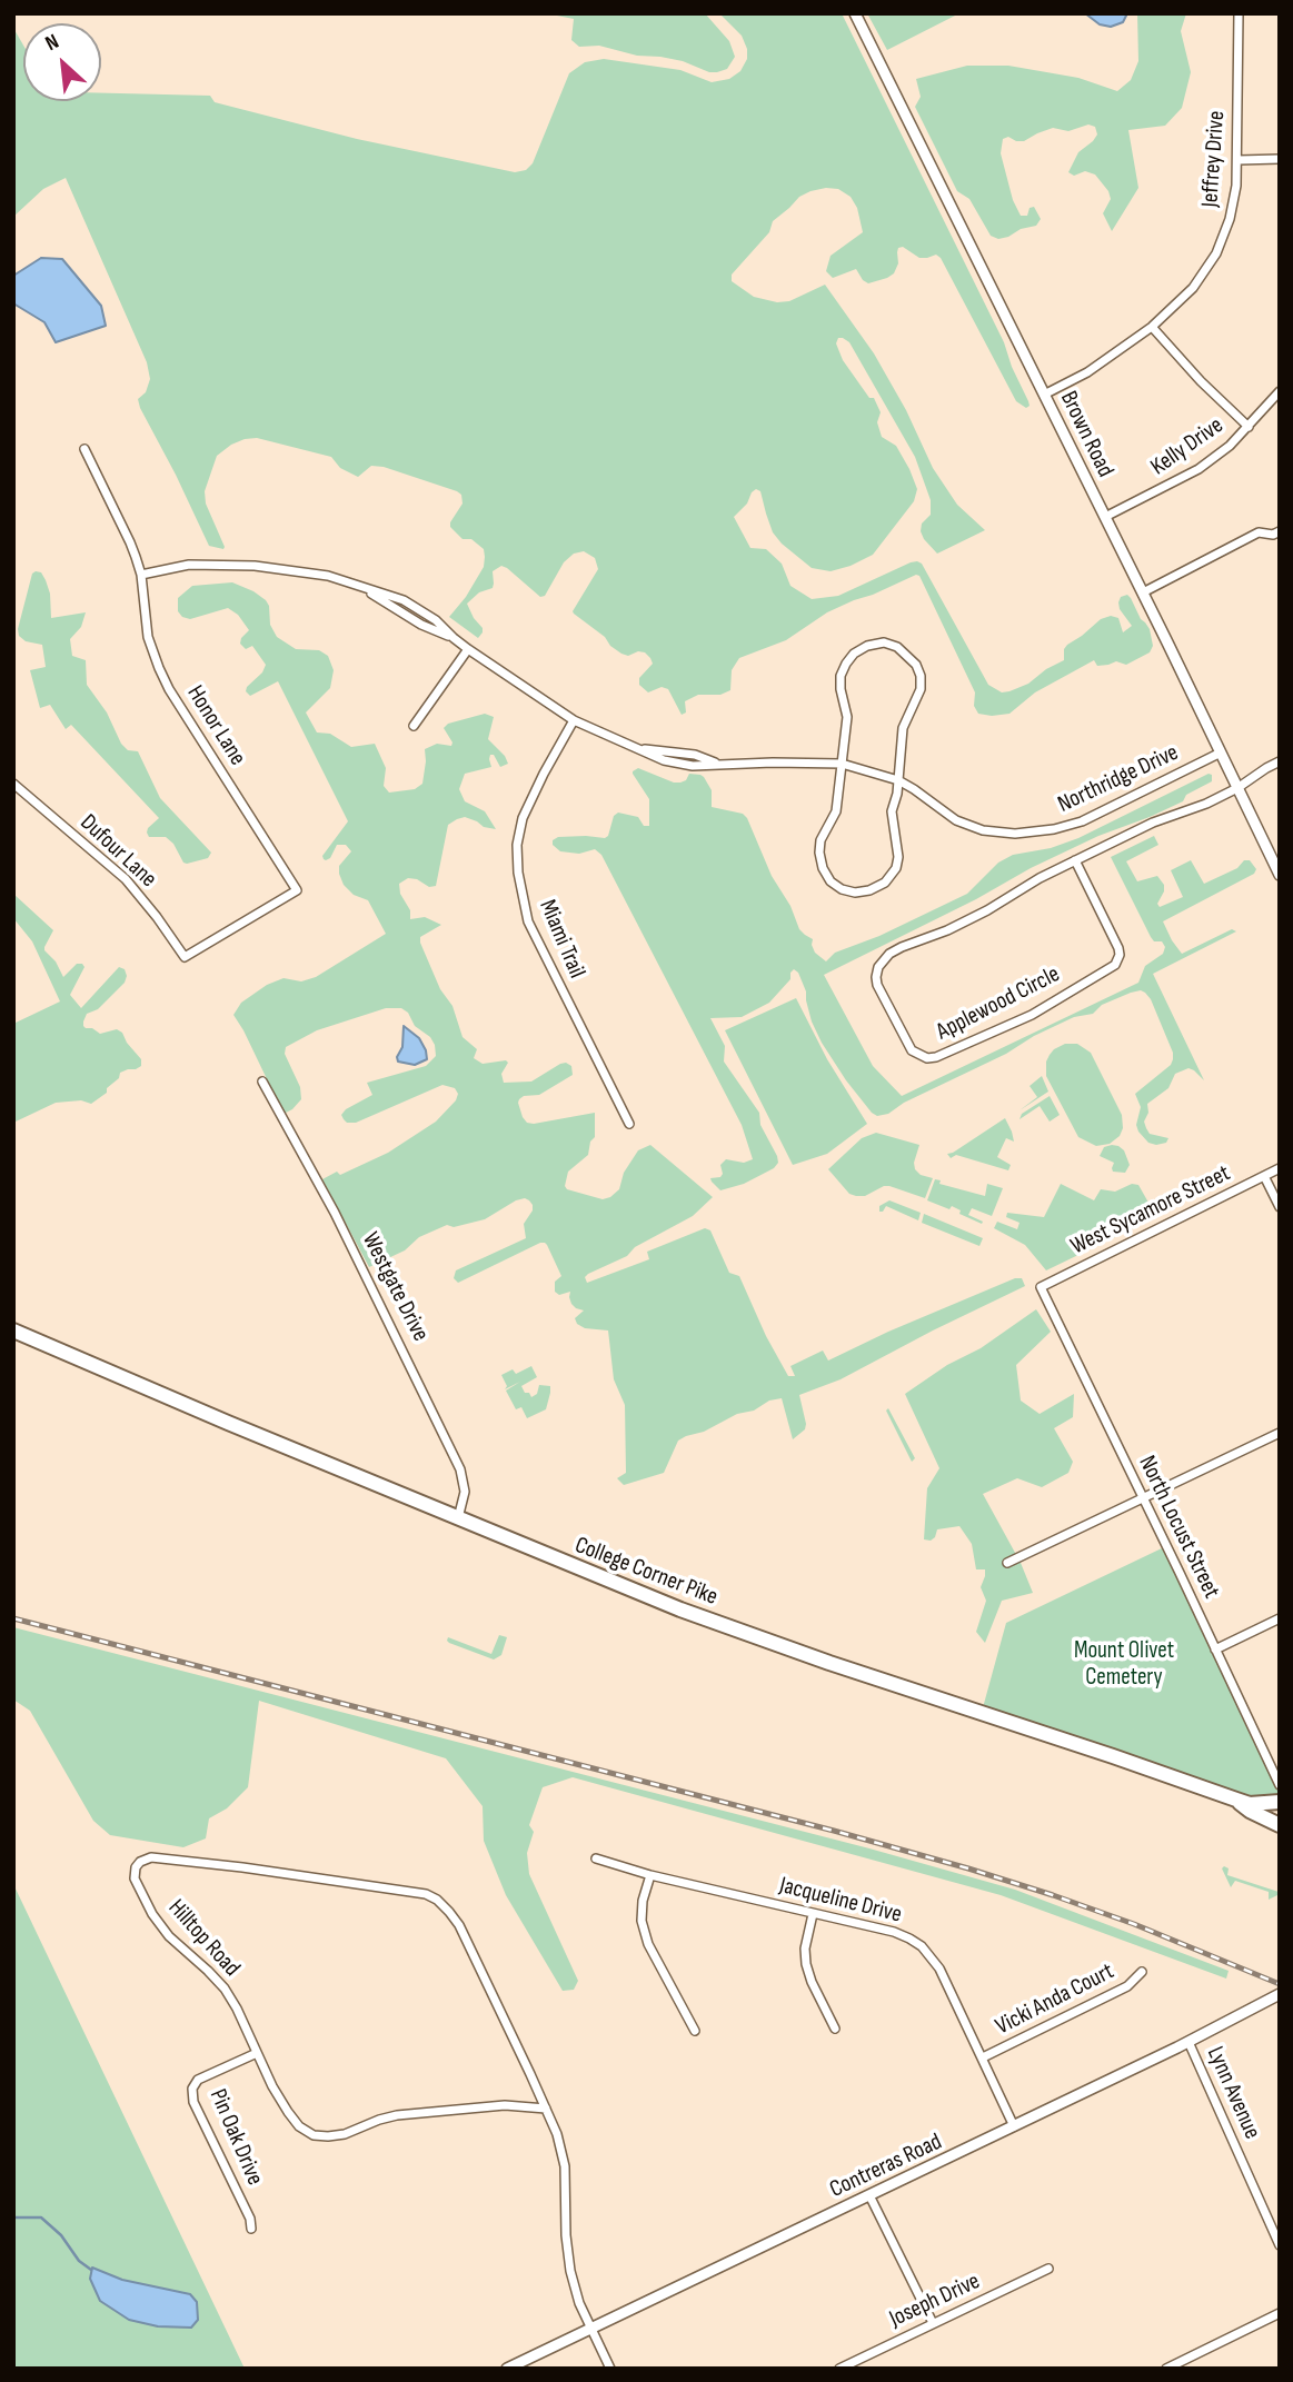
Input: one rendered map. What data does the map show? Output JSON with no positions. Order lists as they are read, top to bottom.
{
  "streets": {
    "highway": ["College Corner Pike"],
    "street": [
      "Jeffrey Drive",
      "Brown Road",
      "Kelly Drive",
      "Honor Lane",
      "Northridge Drive",
      "Dufour Lane",
      "Miami Trail",
      "Applewood Circle",
      "West Sycamore Street",
      "Westgate Drive",
      "North Locust Street",
      "Jacqueline Drive",
      "Hilltop Road",
      "Vicki Anda Court",
      "Lynn Avenue",
      "Pin Oak Drive",
      "Contreras Road",
      "Joseph Drive"
    ]
  },
  "crossings": [
    ["Jeffrey Drive", "Brown Road"],
    ["Brown Road", "Kelly Drive"],
    ["Brown Road", "Northridge Drive"],
    ["Brown Road", "Applewood Circle"],
    ["Honor Lane", "Northridge Drive"],
    ["Honor Lane", "Dufour Lane"],
    ["Northridge Drive", "Miami Trail"],
    ["West Sycamore Street", "North Locust Street"],
    ["Westgate Drive", "College Corner Pike"],
    ["Jacqueline Drive", "Vicki Anda Court"],
    ["Jacqueline Drive", "Contreras Road"],
    ["Hilltop Road", "Pin Oak Drive"],
    ["Hilltop Road", "Contreras Road"],
    ["Lynn Avenue", "Contreras Road"]
  ],
  "parks": ["Mount Olivet Cemetery"],
  "north": "top left"
}
